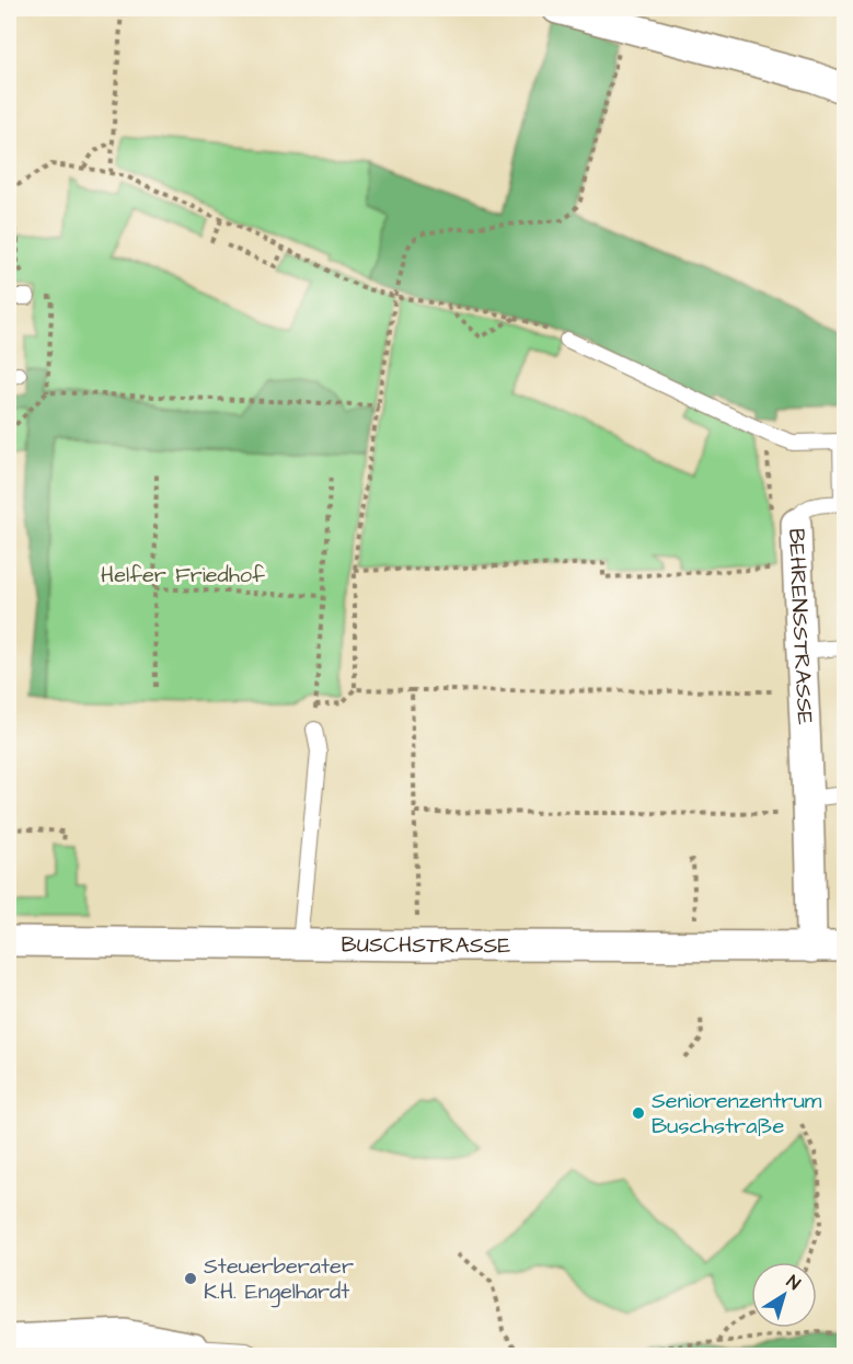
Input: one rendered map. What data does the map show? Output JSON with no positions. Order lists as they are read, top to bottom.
{
  "streets": {
    "street": ["BEHRENSSTRASSE", "BUSCHSTRASSE"]
  },
  "crossings": [
    ["BEHRENSSTRASSE", "BUSCHSTRASSE"]
  ],
  "parks": ["Helfer Friedhof"],
  "places": ["Seniorenzentrum Buschstraße", "Steuerberater K.H. Engelhardt"],
  "north": "top right"
}
